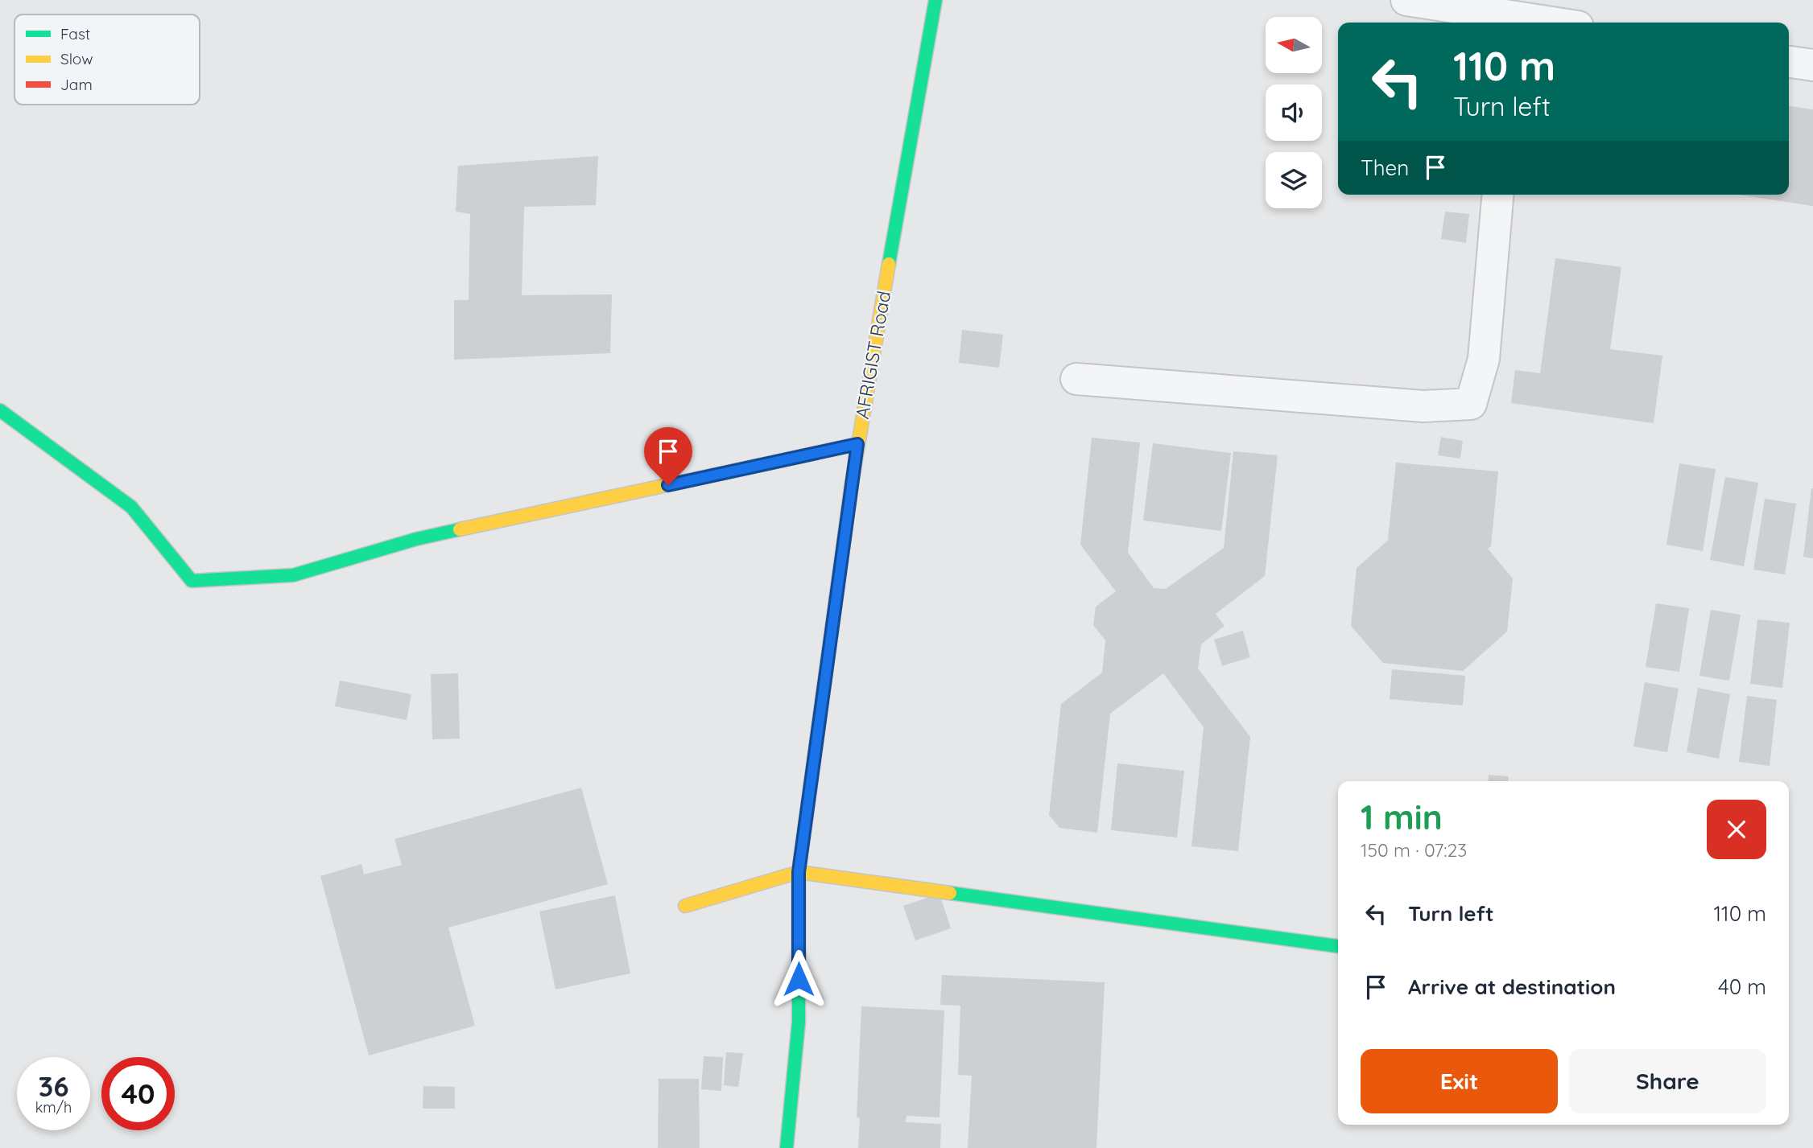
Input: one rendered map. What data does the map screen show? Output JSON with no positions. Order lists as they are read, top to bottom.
{
  "streets": {
    "street": ["AFRIGIST Road"]
  },
  "legend": ["Fast", "Slow", "Jam"],
  "north": "left",
  "page": {
    "turn": ["110 m", "Turn left"],
    "then": "Then",
    "heading": ["1 min", "150 m · 07:23"],
    "list": [
      {
        "name": "Turn left",
        "value": "110 m"
      },
      {
        "name": "Arrive at destination",
        "value": "40 m"
      }
    ],
    "buttons": ["Exit", "Share"],
    "speed": "36 km/h",
    "limit": "40"
  }
}
